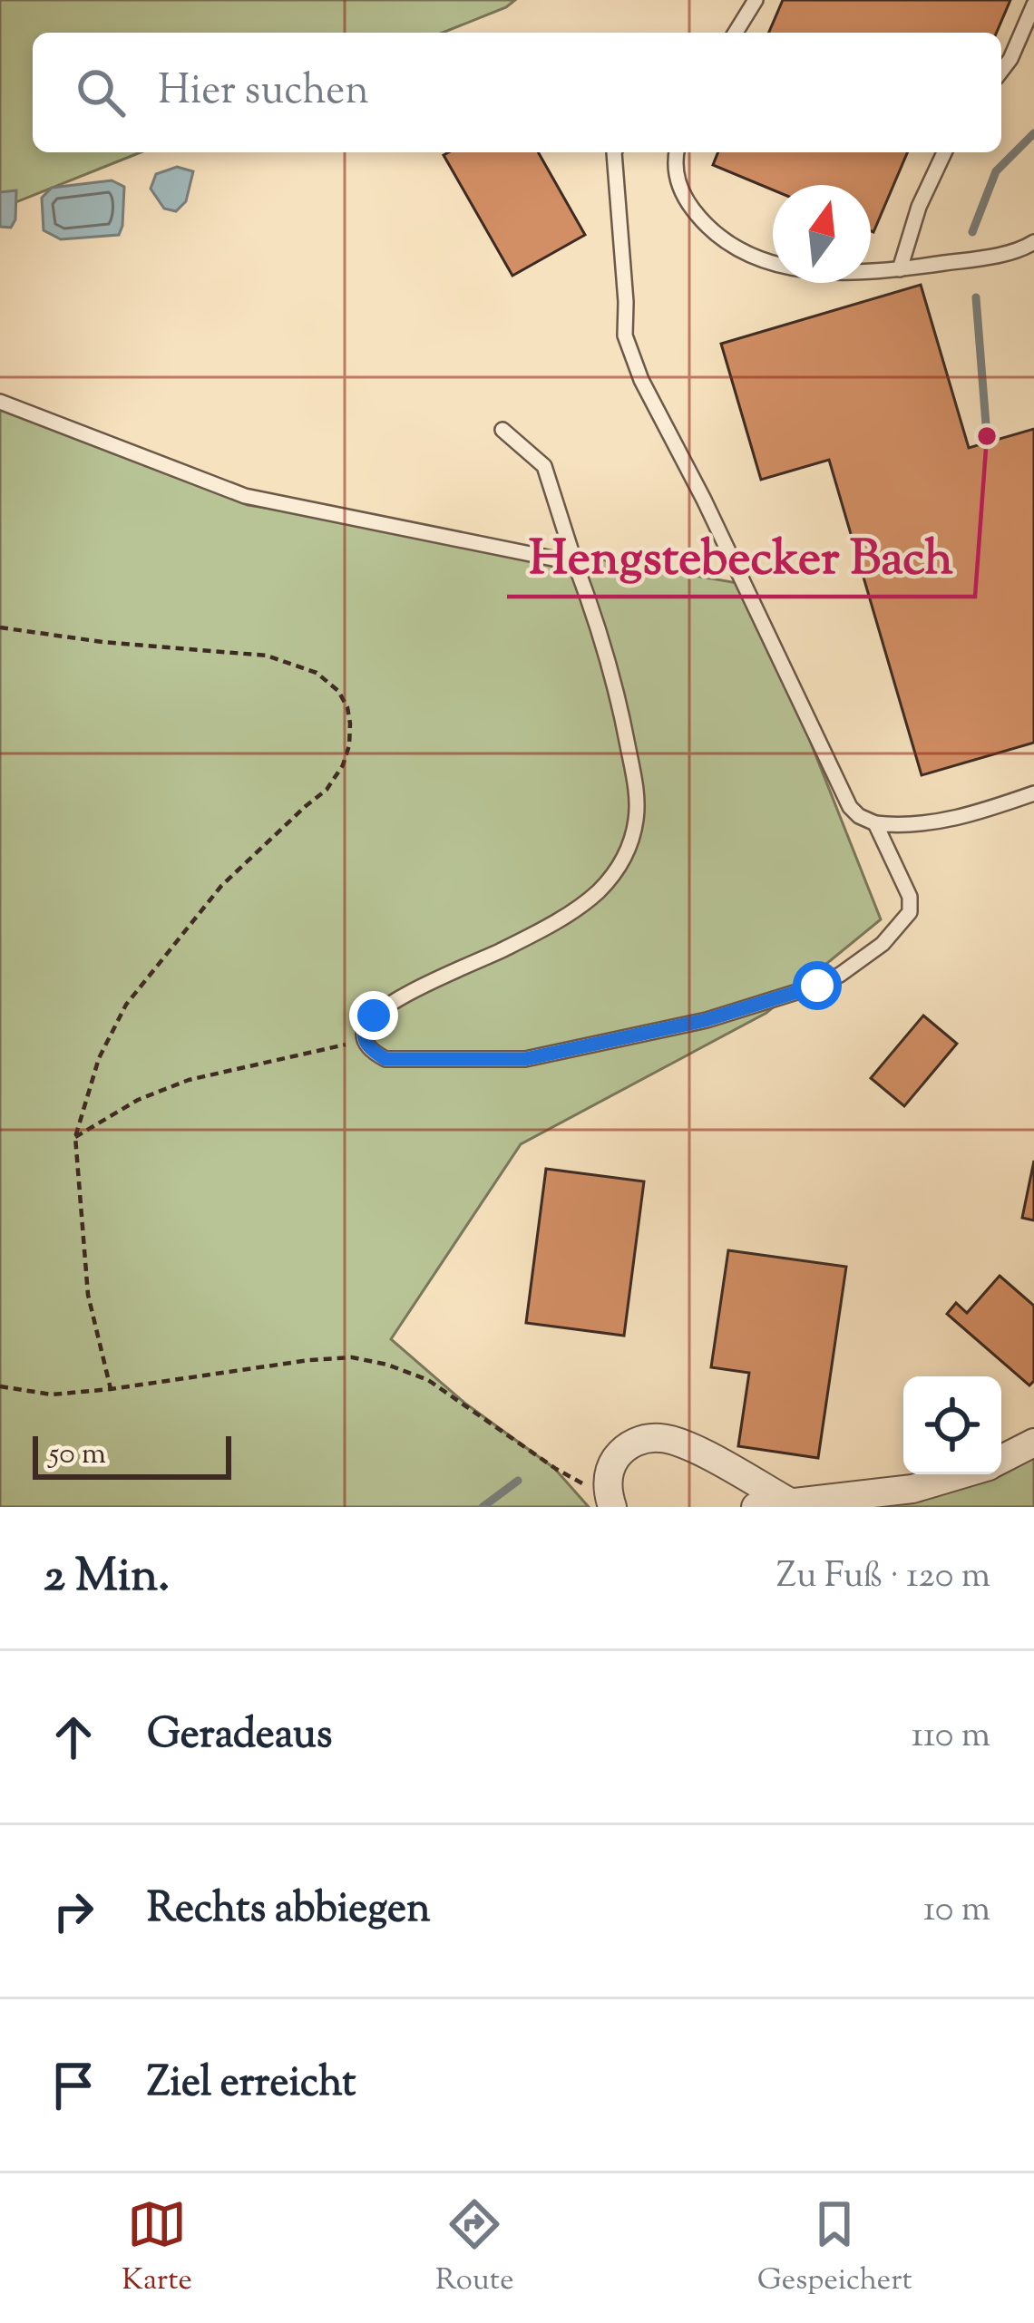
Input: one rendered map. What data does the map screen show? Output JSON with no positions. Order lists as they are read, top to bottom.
{
  "places": ["Hengstebecker Bach"],
  "scale_bar": "50 m",
  "north": "top",
  "page": {
    "search": "Hier suchen",
    "scale": "50 m",
    "heading": ["2 Min.", "Zu Fuß · 120 m"],
    "list": [
      ["Geradeaus", "110 m"],
      ["Rechts abbiegen", "10 m"],
      "Ziel erreicht"
    ],
    "nav": ["Karte", "Route", "Gespeichert"]
  }
}
